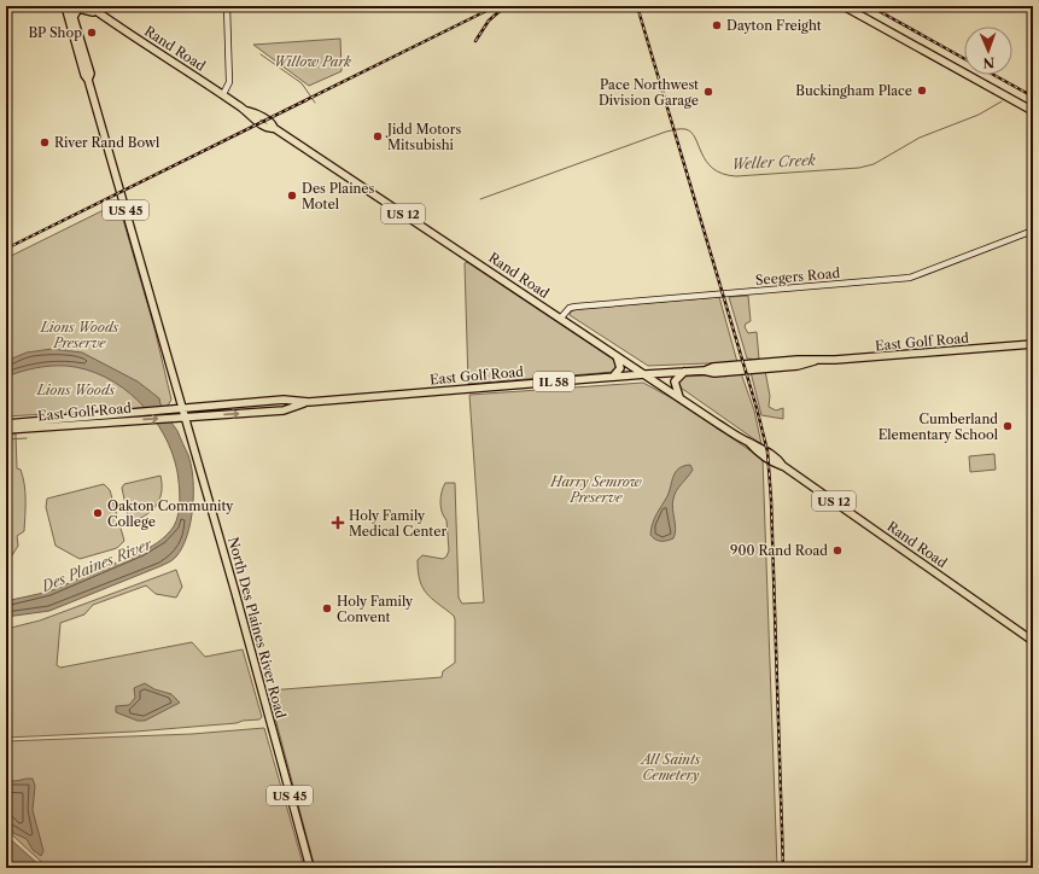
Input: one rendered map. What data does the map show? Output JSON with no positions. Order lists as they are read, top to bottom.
{
  "streets": {
    "main road": [
      "Rand Road",
      "US 45",
      "US 12",
      "East Golf Road",
      "IL 58",
      "North Des Plaines River Road"
    ],
    "street": ["Seegers Road"]
  },
  "crossings": [
    ["Rand Road", "Seegers Road"],
    ["Rand Road", "East Golf Road"],
    ["US 45", "North Des Plaines River Road"],
    ["East Golf Road", "North Des Plaines River Road"]
  ],
  "water": ["Weller Creek", "Des Plaines River"],
  "parks": [
    "Willow Park",
    "Lions Woods Preserve",
    "Lions Woods",
    "Harry Semrow Preserve",
    "All Saints Cemetery"
  ],
  "places": {
    "other": [
      "Dayton Freight",
      "BP Shop",
      "Buckingham Place",
      "Pace Northwest Division Garage",
      "Jidd Motors Mitsubishi",
      "River Rand Bowl",
      "Des Plaines Motel",
      "Cumberland Elementary School",
      "Oakton Community College",
      "900 Rand Road",
      "Holy Family Convent"
    ],
    "health": ["Holy Family Medical Center"]
  },
  "north": "bottom"
}
